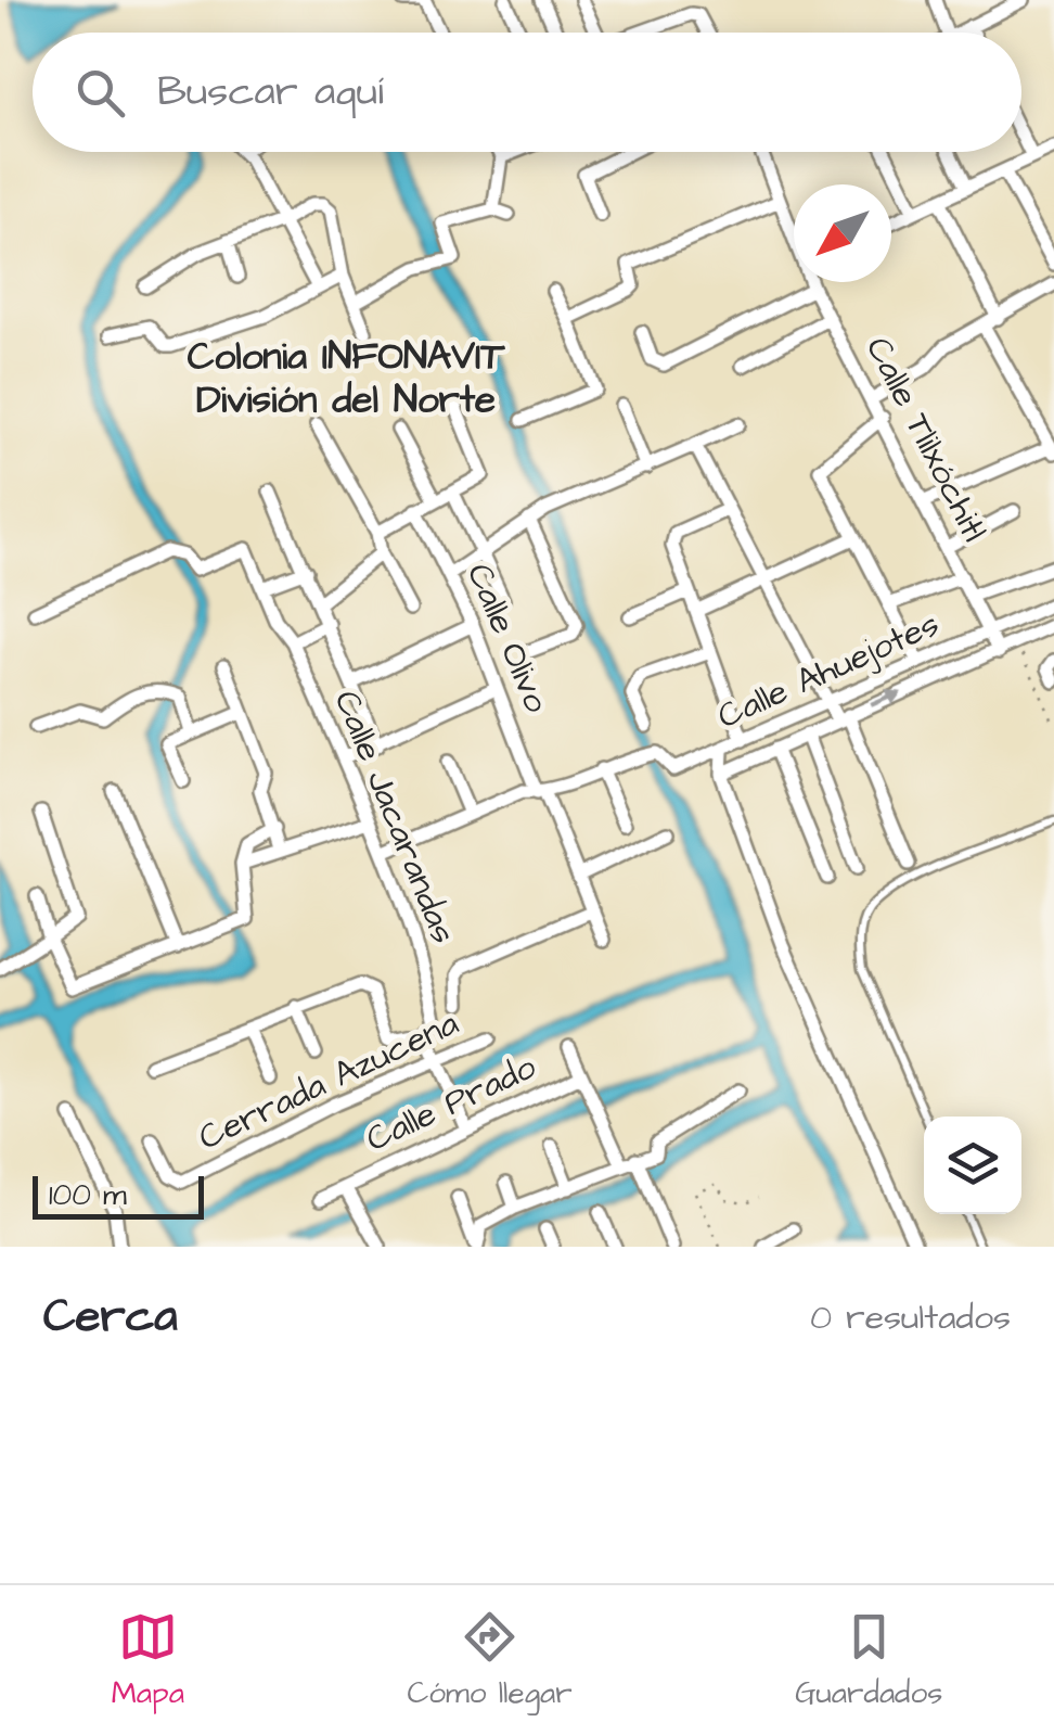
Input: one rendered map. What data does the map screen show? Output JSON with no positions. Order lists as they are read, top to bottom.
{
  "streets": {
    "street": [
      "Calle Tlilxóchitl",
      "Calle Olivo",
      "Calle Ahuejotes",
      "Calle Jacarandas",
      "Cerrada Azucena",
      "Calle Prado"
    ]
  },
  "crossings": [
    ["Calle Tlilxóchitl", "Calle Ahuejotes"],
    ["Calle Olivo", "Calle Ahuejotes"],
    ["Calle Ahuejotes", "Calle Jacarandas"],
    ["Calle Jacarandas", "Cerrada Azucena"],
    ["Calle Jacarandas", "Calle Prado"]
  ],
  "districts": ["Colonia INFONAVIT División del Norte"],
  "scale_bar": "100 m",
  "north": "bottom left",
  "page": {
    "search": "Buscar aquí",
    "scale": "100 m",
    "heading": ["Cerca", "0 resultados"],
    "nav": ["Mapa", "Cómo llegar", "Guardados"]
  }
}
